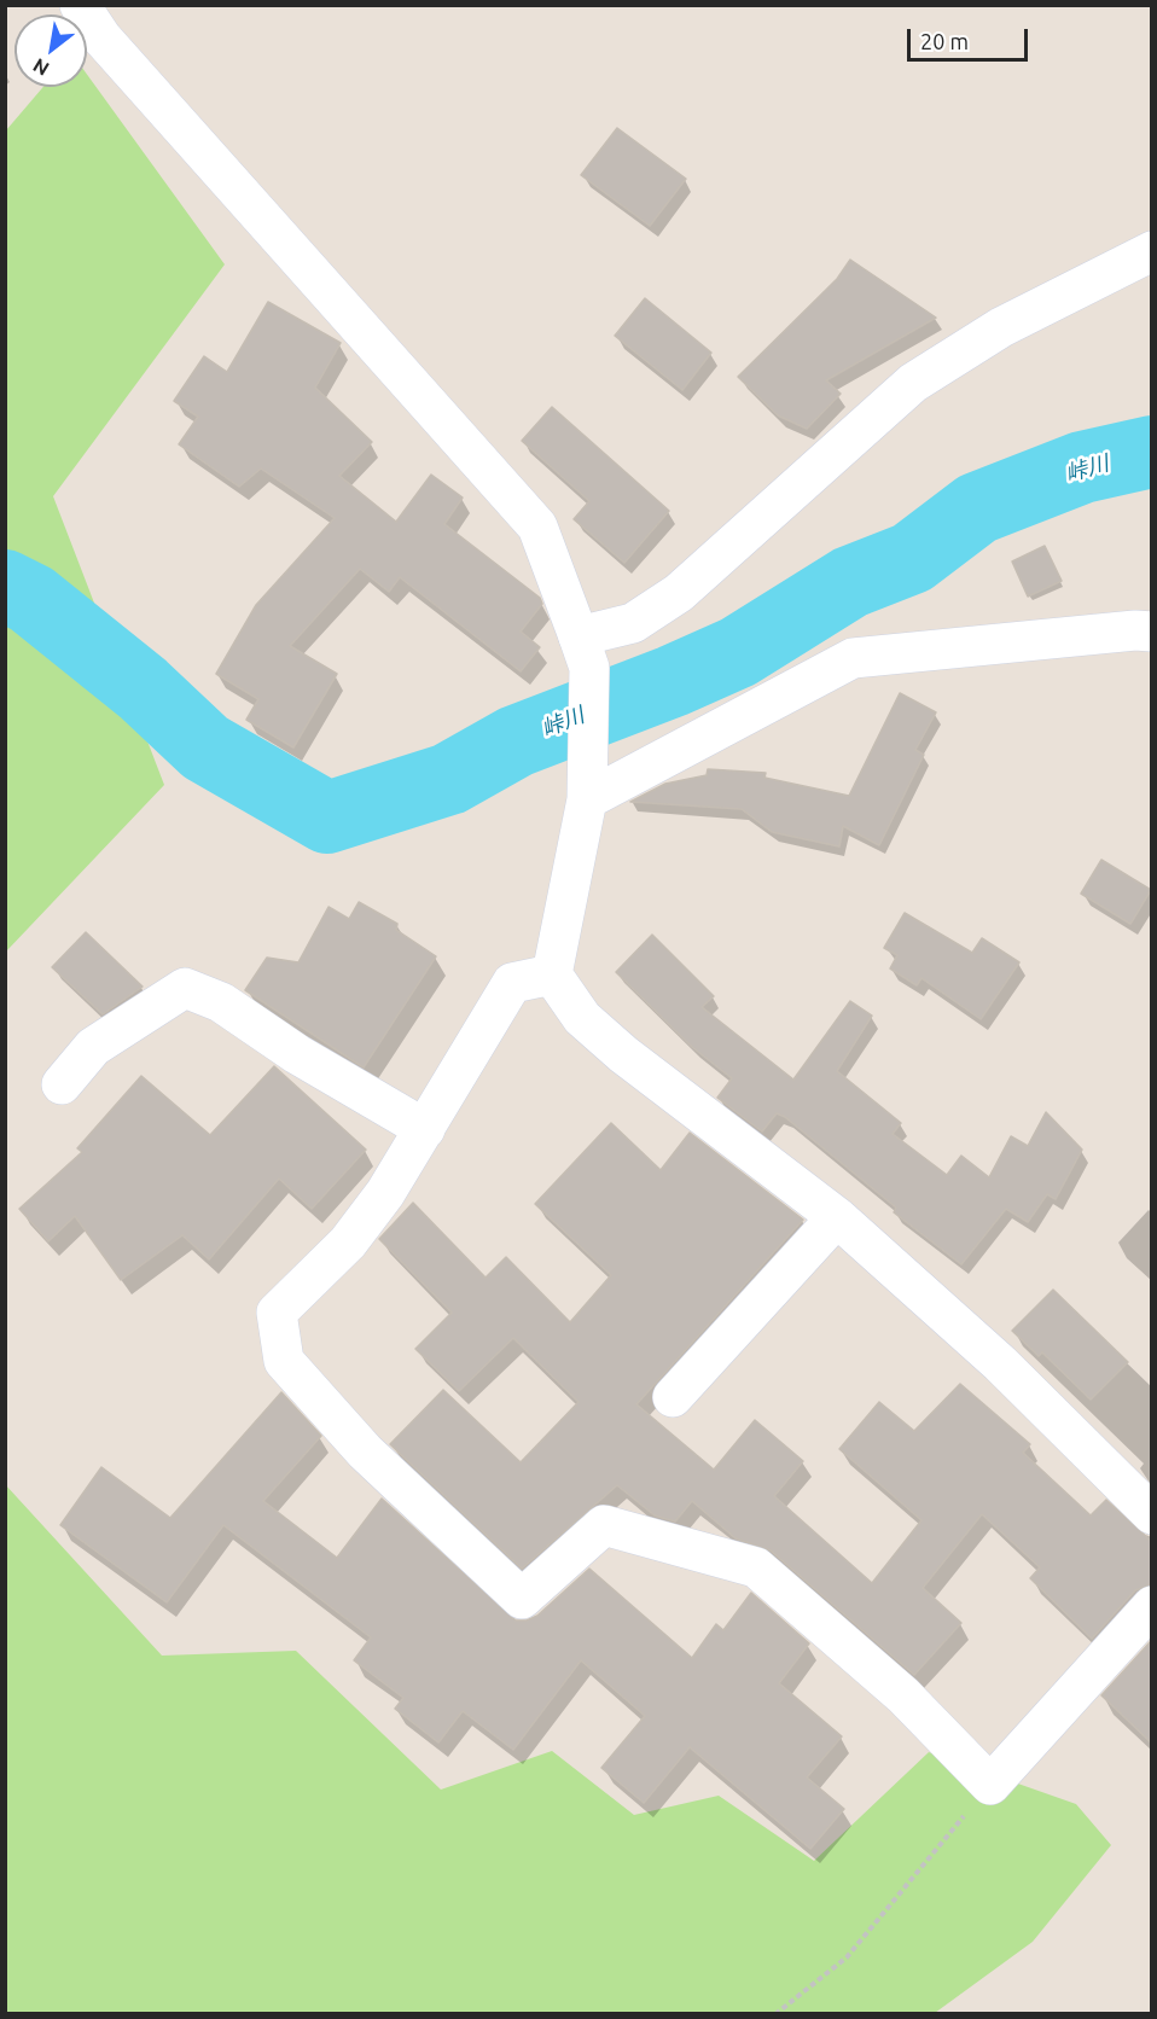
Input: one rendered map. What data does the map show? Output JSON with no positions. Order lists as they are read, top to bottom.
{
  "water": ["峠川"],
  "scale_bar": "20 m",
  "north": "bottom left"
}
